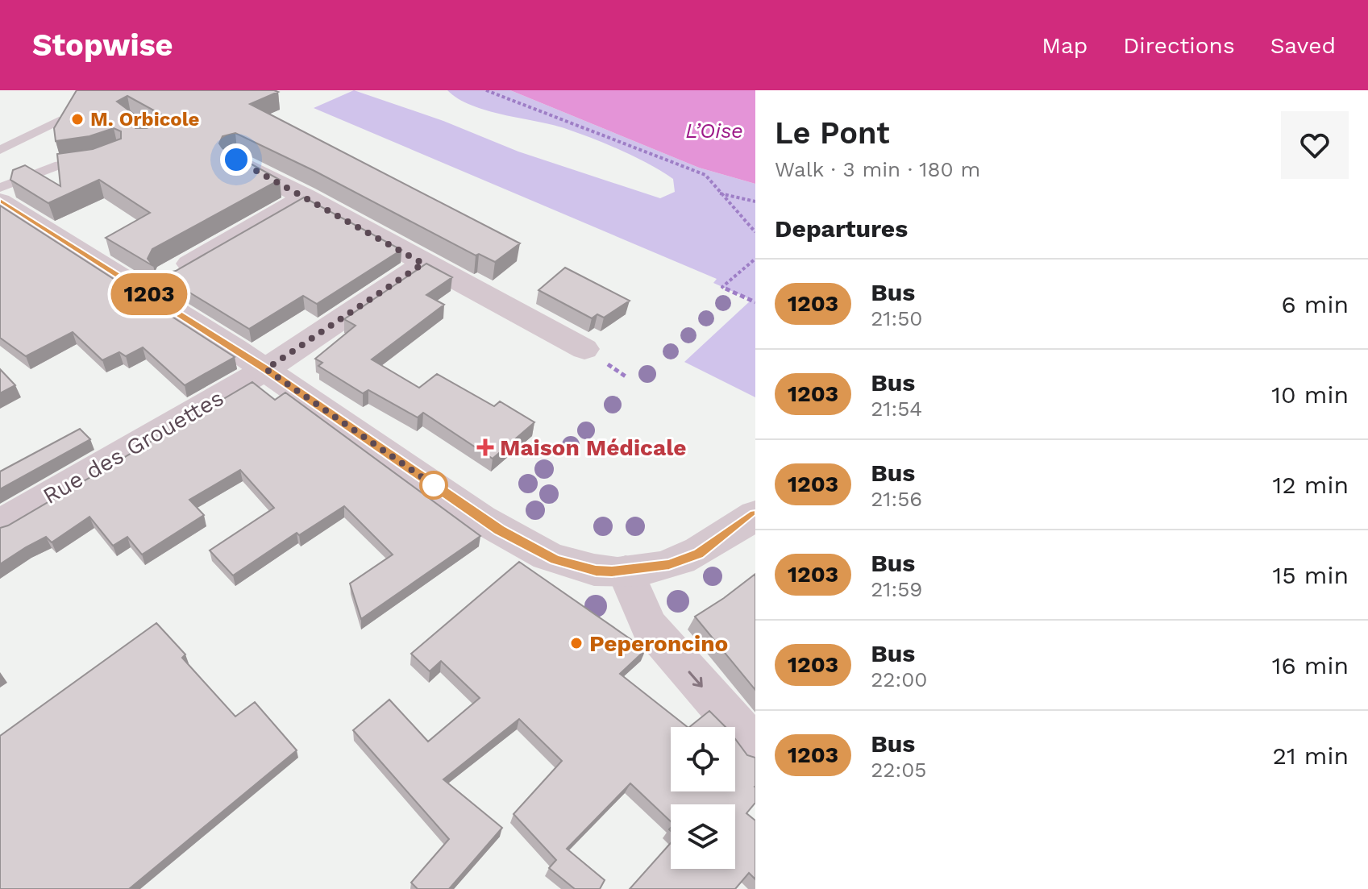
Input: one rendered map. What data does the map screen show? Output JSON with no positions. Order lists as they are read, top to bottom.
{
  "streets": {
    "street": ["Rue des Grouettes"]
  },
  "water": ["L’Oise"],
  "places": {
    "other": ["M. Orbicole", "Peperoncino"],
    "health": ["Maison Médicale"]
  },
  "lines": ["bus line 1203"],
  "page": {
    "header": "Stopwise",
    "nav": ["Map", "Directions", "Saved"],
    "on_map": "1203",
    "heading": [
      ["Le Pont", "Walk · 3 min · 180 m"],
      "Departures"
    ],
    "list": [
      {
        "mark": "1203",
        "name": "Bus",
        "note": "21:50",
        "value": "6 min"
      },
      {
        "mark": "1203",
        "name": "Bus",
        "note": "21:54",
        "value": "10 min"
      },
      {
        "mark": "1203",
        "name": "Bus",
        "note": "21:56",
        "value": "12 min"
      },
      {
        "mark": "1203",
        "name": "Bus",
        "note": "21:59",
        "value": "15 min"
      },
      {
        "mark": "1203",
        "name": "Bus",
        "note": "22:00",
        "value": "16 min"
      },
      {
        "mark": "1203",
        "name": "Bus",
        "note": "22:05",
        "value": "21 min"
      }
    ]
  }
}
